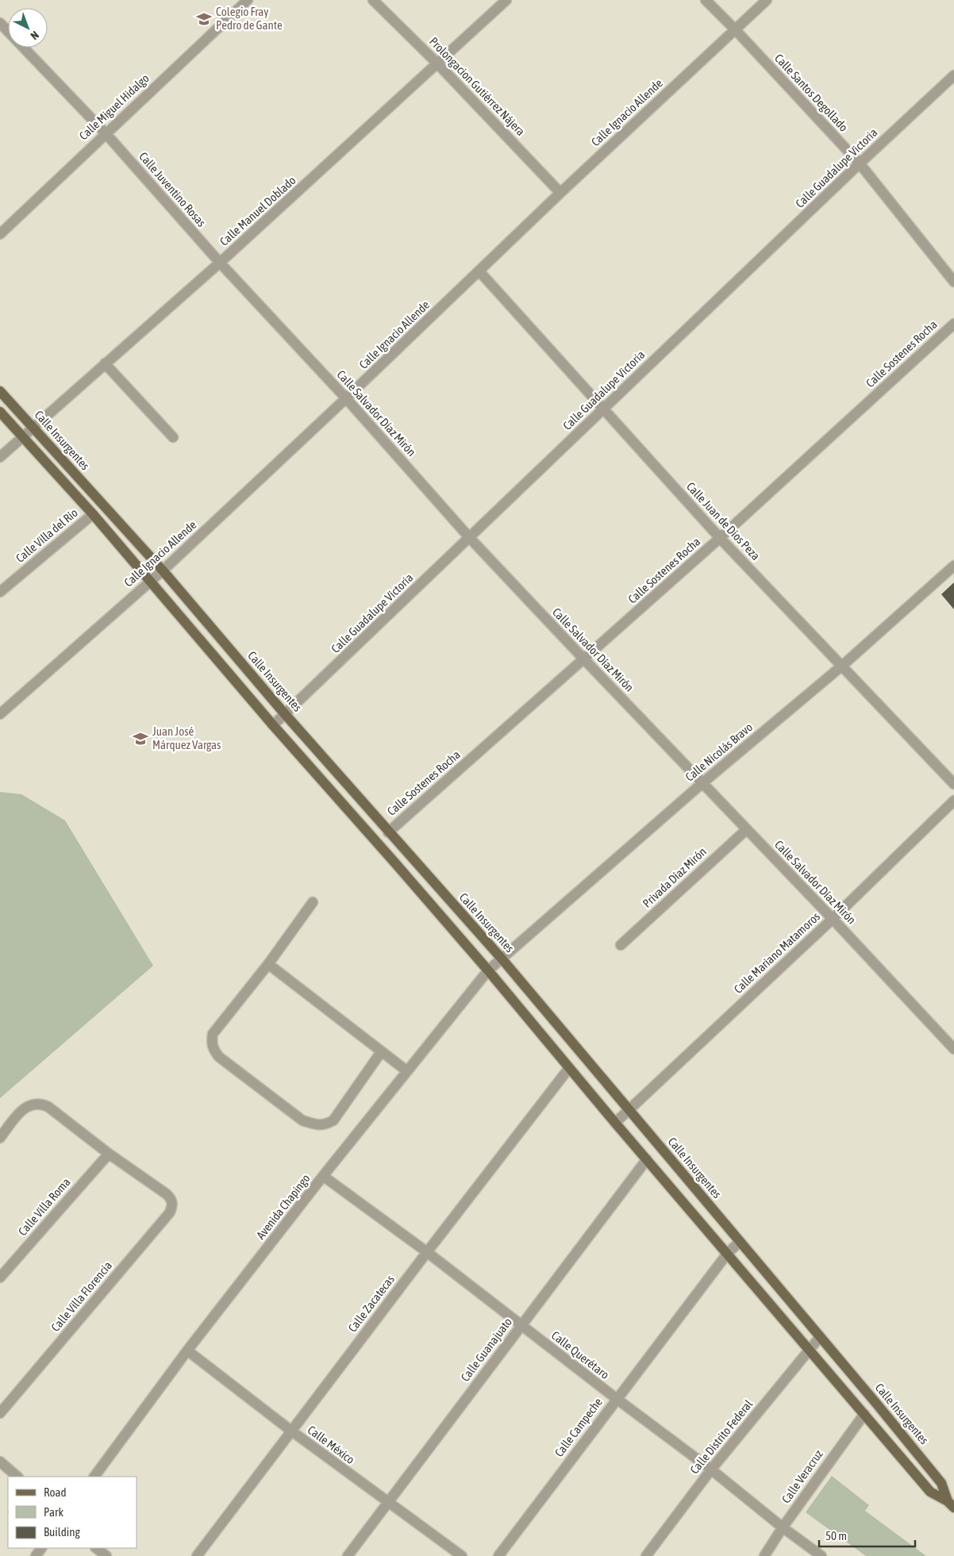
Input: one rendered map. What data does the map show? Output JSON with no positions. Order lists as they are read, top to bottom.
{
  "streets": {
    "main road": ["Calle Insurgentes"],
    "street": [
      "Prolongacion Gutiérrez Nájera",
      "Calle Santos Degollado",
      "Calle Miguel Hidalgo",
      "Calle Ignacio Allende",
      "Calle Guadalupe Victoria",
      "Calle Juventino Rosas",
      "Calle Manuel Doblado",
      "Calle Sostenes Rocha",
      "Calle Salvador Díaz Mirón",
      "Calle Juan de Dios Peza",
      "Calle Villa del Río",
      "Calle Nicolás Bravo",
      "Privada Díaz Mirón",
      "Calle Mariano Matamoros",
      "Calle Villa Roma",
      "Avenida Chapingo",
      "Calle Villa Florencia",
      "Calle Zacatecas",
      "Calle Guanajuato",
      "Calle Querétaro",
      "Calle Campeche",
      "Calle Distrito Federal",
      "Calle México",
      "Calle Veracruz"
    ]
  },
  "crossings": [
    ["Prolongacion Gutiérrez Nájera", "Calle Ignacio Allende"],
    ["Prolongacion Gutiérrez Nájera", "Calle Manuel Doblado"],
    ["Calle Santos Degollado", "Calle Ignacio Allende"],
    ["Calle Santos Degollado", "Calle Guadalupe Victoria"],
    ["Calle Miguel Hidalgo", "Calle Juventino Rosas"],
    ["Calle Ignacio Allende", "Calle Salvador Díaz Mirón"],
    ["Calle Ignacio Allende", "Calle Insurgentes"],
    ["Calle Ignacio Allende", "Calle Juan de Dios Peza"],
    ["Calle Guadalupe Victoria", "Calle Salvador Díaz Mirón"],
    ["Calle Guadalupe Victoria", "Calle Insurgentes"],
    ["Calle Guadalupe Victoria", "Calle Juan de Dios Peza"],
    ["Calle Juventino Rosas", "Calle Manuel Doblado"],
    ["Calle Juventino Rosas", "Calle Salvador Díaz Mirón"],
    ["Calle Manuel Doblado", "Calle Salvador Díaz Mirón"],
    ["Calle Manuel Doblado", "Calle Insurgentes"],
    ["Calle Sostenes Rocha", "Calle Salvador Díaz Mirón"],
    ["Calle Sostenes Rocha", "Calle Insurgentes"],
    ["Calle Sostenes Rocha", "Calle Juan de Dios Peza"],
    ["Calle Salvador Díaz Mirón", "Calle Nicolás Bravo"],
    ["Calle Salvador Díaz Mirón", "Privada Díaz Mirón"],
    ["Calle Salvador Díaz Mirón", "Calle Mariano Matamoros"],
    ["Calle Insurgentes", "Calle Nicolás Bravo"],
    ["Calle Insurgentes", "Calle Mariano Matamoros"],
    ["Calle Insurgentes", "Avenida Chapingo"],
    ["Calle Insurgentes", "Calle Campeche"],
    ["Calle Insurgentes", "Calle Distrito Federal"],
    ["Calle Juan de Dios Peza", "Calle Nicolás Bravo"],
    ["Calle Nicolás Bravo", "Avenida Chapingo"],
    ["Calle Villa Roma", "Calle Villa Florencia"],
    ["Avenida Chapingo", "Calle Querétaro"],
    ["Avenida Chapingo", "Calle México"],
    ["Calle Zacatecas", "Calle Querétaro"],
    ["Calle Zacatecas", "Calle México"],
    ["Calle Guanajuato", "Calle Querétaro"],
    ["Calle Guanajuato", "Calle México"],
    ["Calle Querétaro", "Calle Campeche"],
    ["Calle Querétaro", "Calle Distrito Federal"],
    ["Calle Querétaro", "Calle Veracruz"]
  ],
  "places": {
    "school or university": ["Colegio Fray Pedro de Gante", "Juan José Márquez Vargas"]
  },
  "legend": ["Road", "Park", "Building"],
  "scale_bar": "50 m",
  "north": "bottom right"
}
